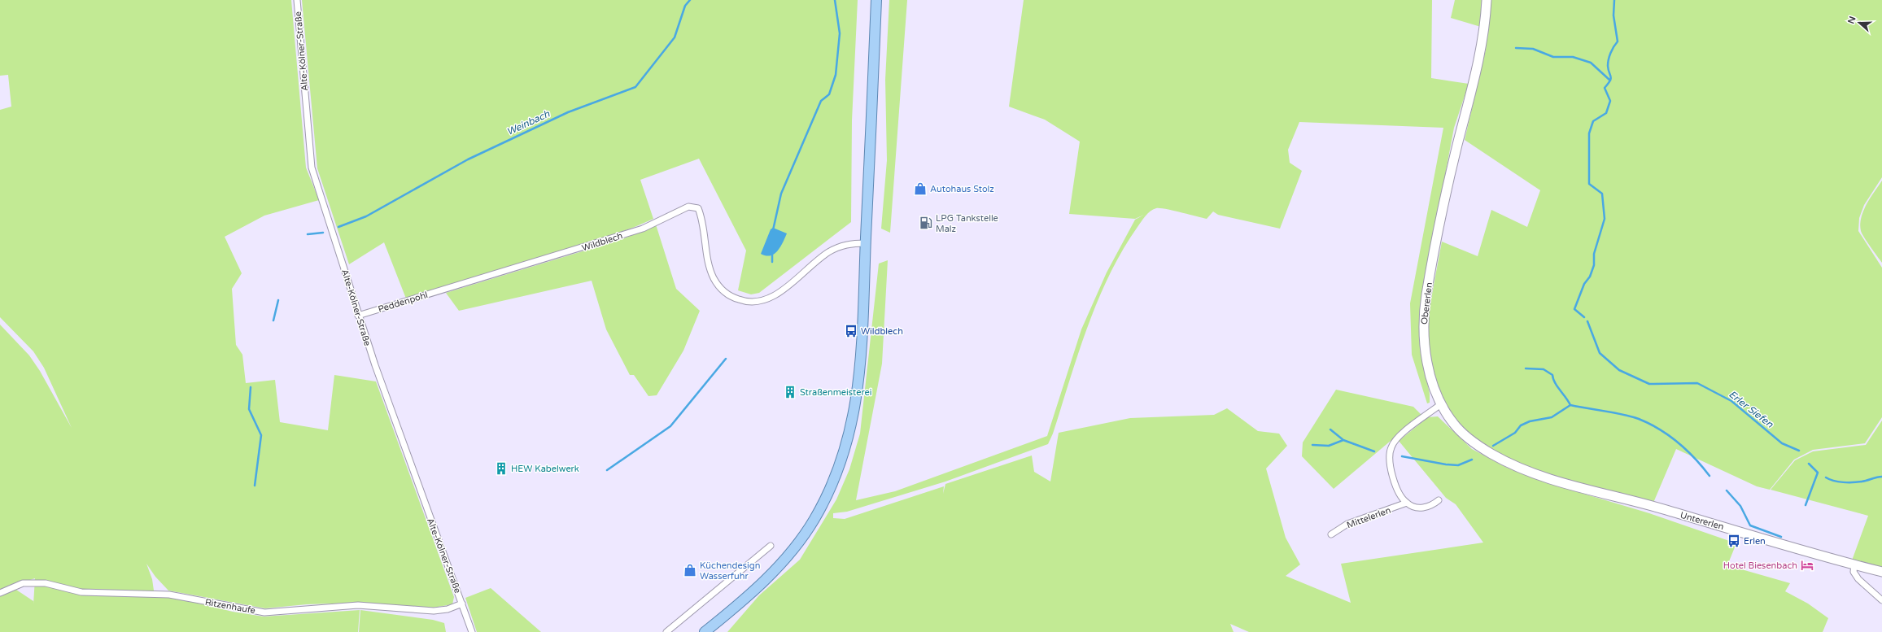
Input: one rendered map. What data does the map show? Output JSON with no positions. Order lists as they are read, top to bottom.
{
  "streets": {
    "main road": ["Obererlen", "Untererlen"],
    "street": [
      "Alte-Kölner-Straße",
      "Wildblech",
      "Peddenpohl",
      "Mittelerlen",
      "Ritzenhaufe"
    ]
  },
  "crossings": [
    ["Alte-Kölner-Straße", "Peddenpohl"],
    ["Alte-Kölner-Straße", "Ritzenhaufe"],
    ["Wildblech", "Peddenpohl"],
    ["Obererlen", "Untererlen"]
  ],
  "water": ["Weinbach", "Erler Siefen"],
  "places": {
    "shop": ["Autohaus Stolz", "Küchendesign Wasserfuhr"],
    "fuel station": ["LPG Tankstelle Malz"],
    "bus stop": ["Wildblech", "Erlen"],
    "building": ["Straßenmeisterei", "HEW Kabelwerk"],
    "hotel": ["Hotel Biesenbach"]
  },
  "north": "left"
}
